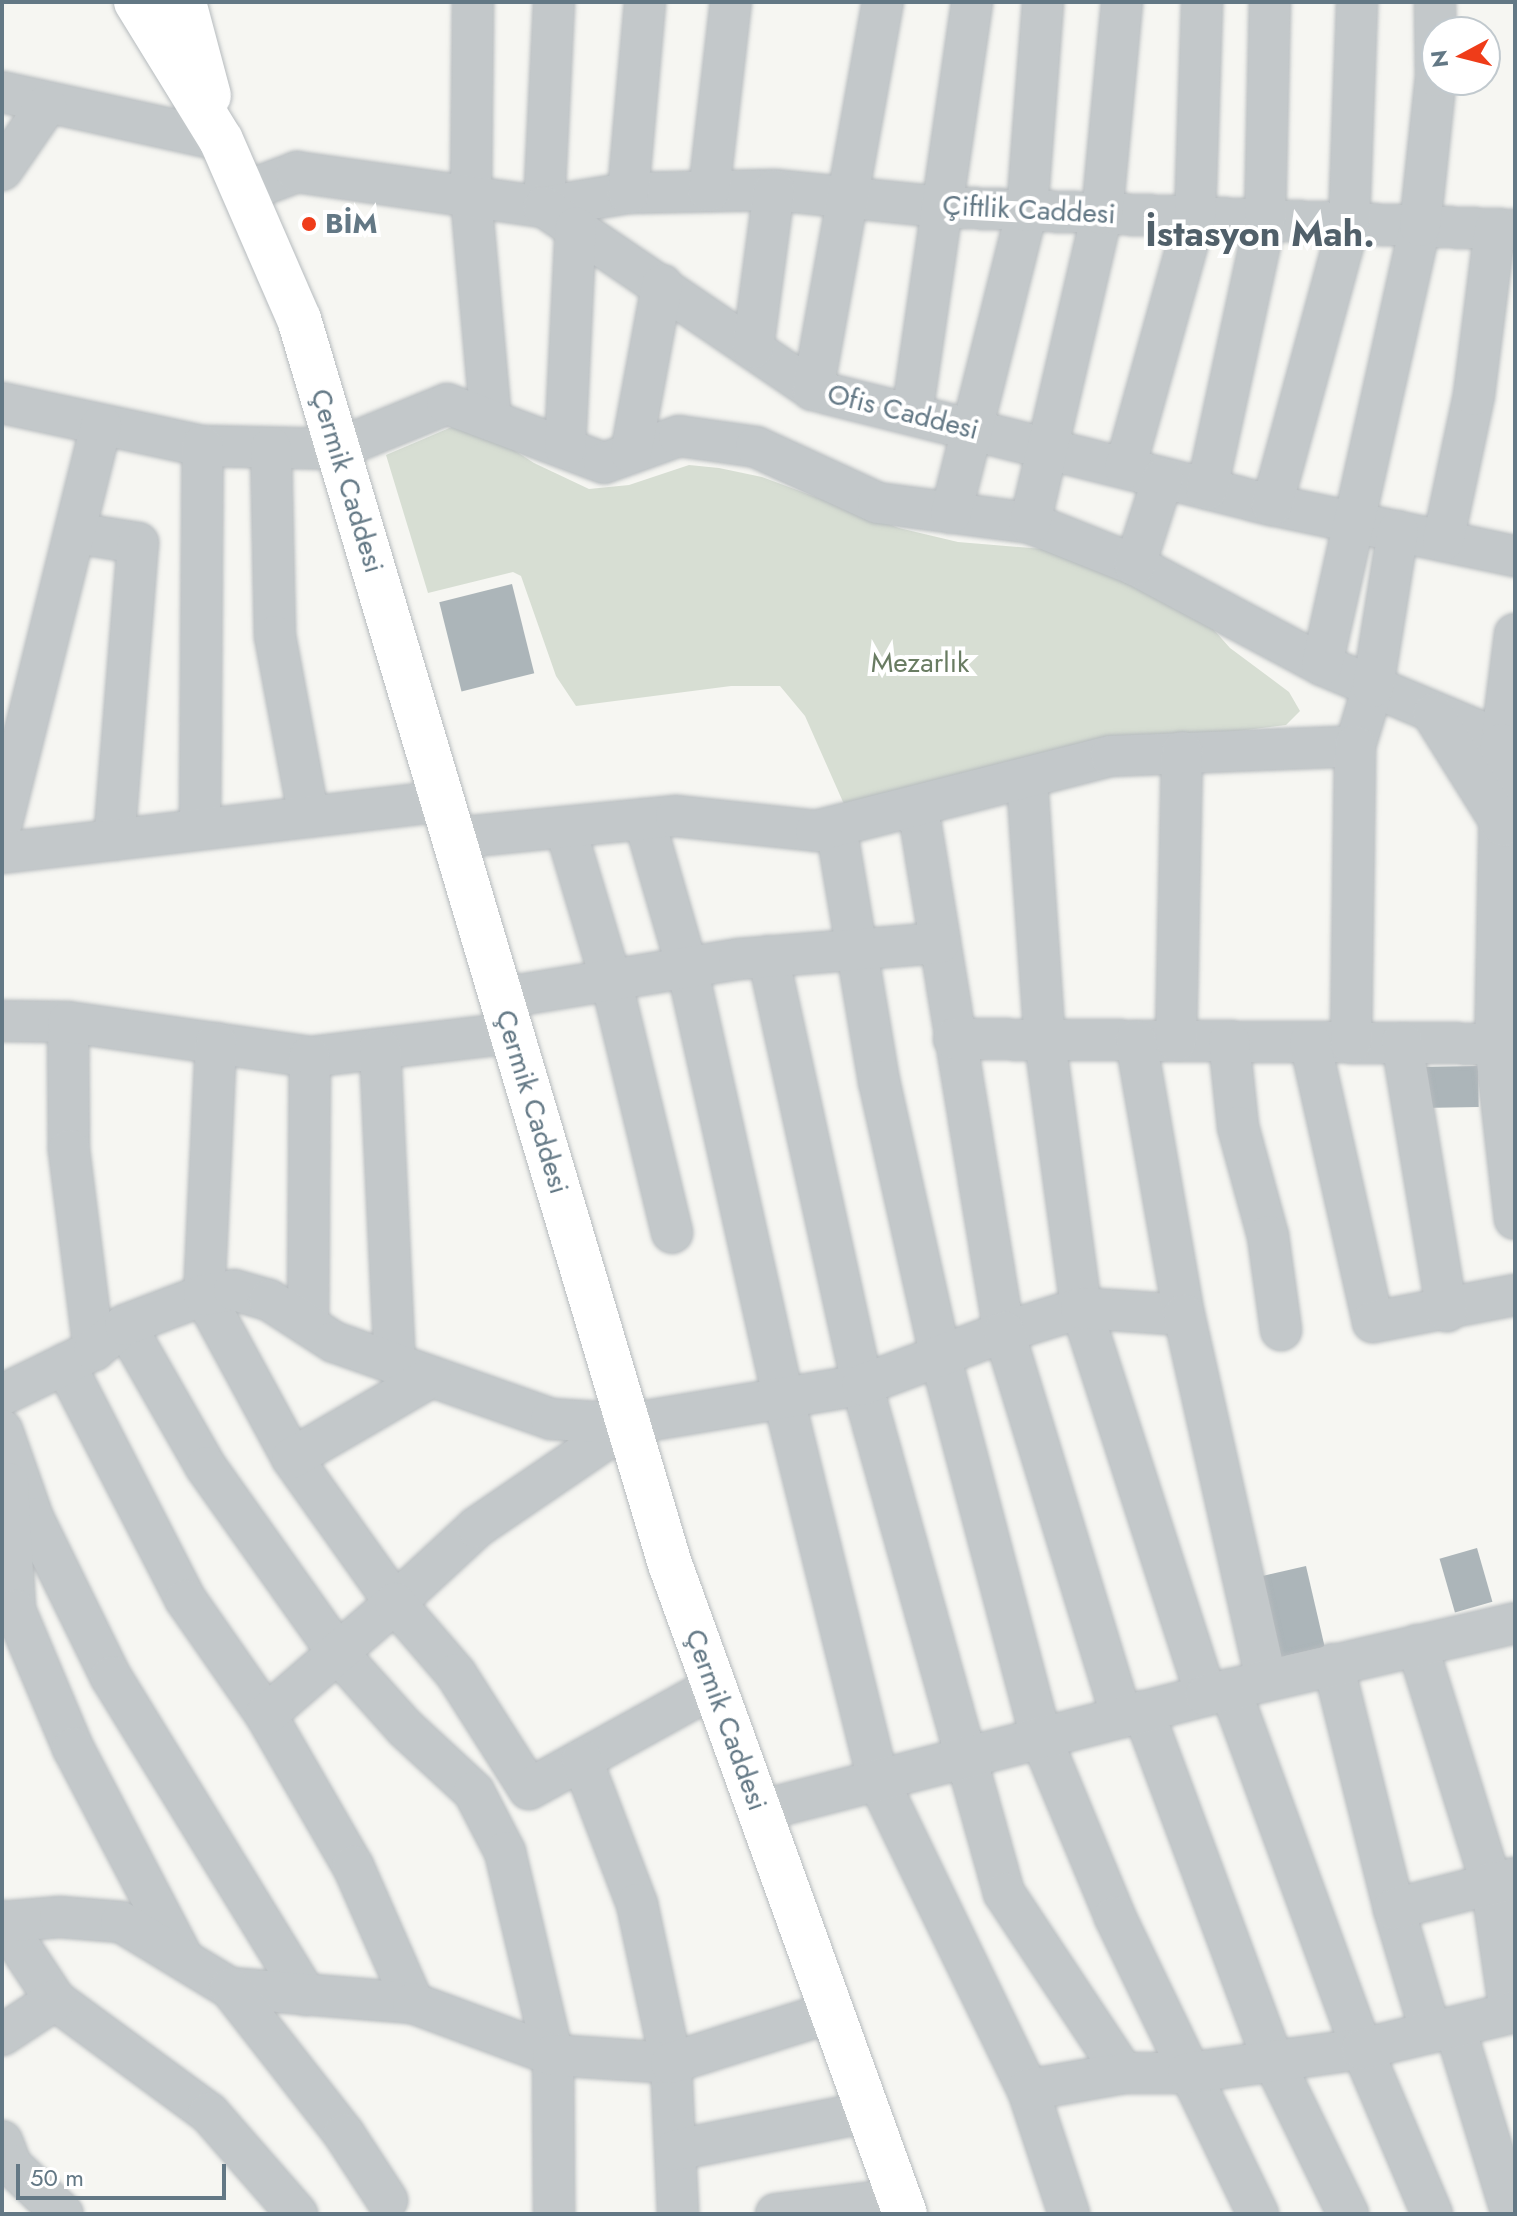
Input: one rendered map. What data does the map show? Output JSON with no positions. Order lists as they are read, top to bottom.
{
  "streets": {
    "main road": ["Çermik Caddesi"],
    "street": ["Çiftlik Caddesi", "Ofis Caddesi"]
  },
  "crossings": [
    ["Çiftlik Caddesi", "Ofis Caddesi"],
    ["Ofis Caddesi", "Çermik Caddesi"]
  ],
  "districts": ["İstasyon Mah."],
  "parks": ["Mezarlık"],
  "places": ["BİM"],
  "scale_bar": "50 m",
  "north": "left"
}
